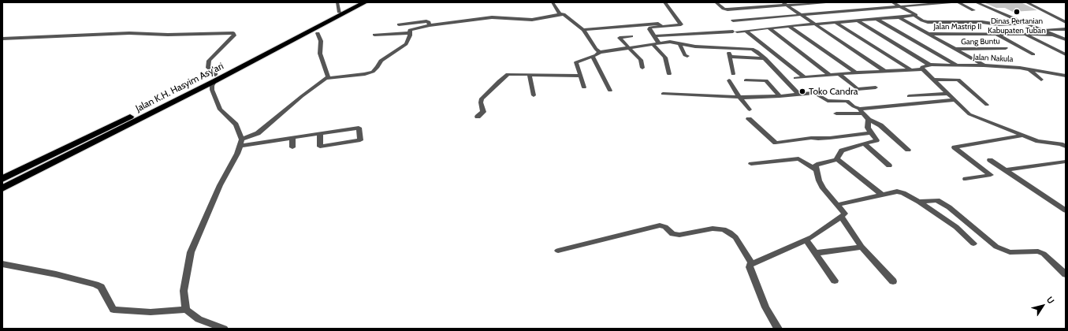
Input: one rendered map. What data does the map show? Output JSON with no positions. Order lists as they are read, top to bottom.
{
  "streets": {
    "highway": ["Jalan K.H. Hasyim Asy'ari"],
    "street": ["Jalan Mastrip II", "Gang Buntu", "Jalan Nakula"]
  },
  "places": ["Dinas Pertanian Kabupaten Tuban", "Toko Candra"],
  "north": "top right"
}
